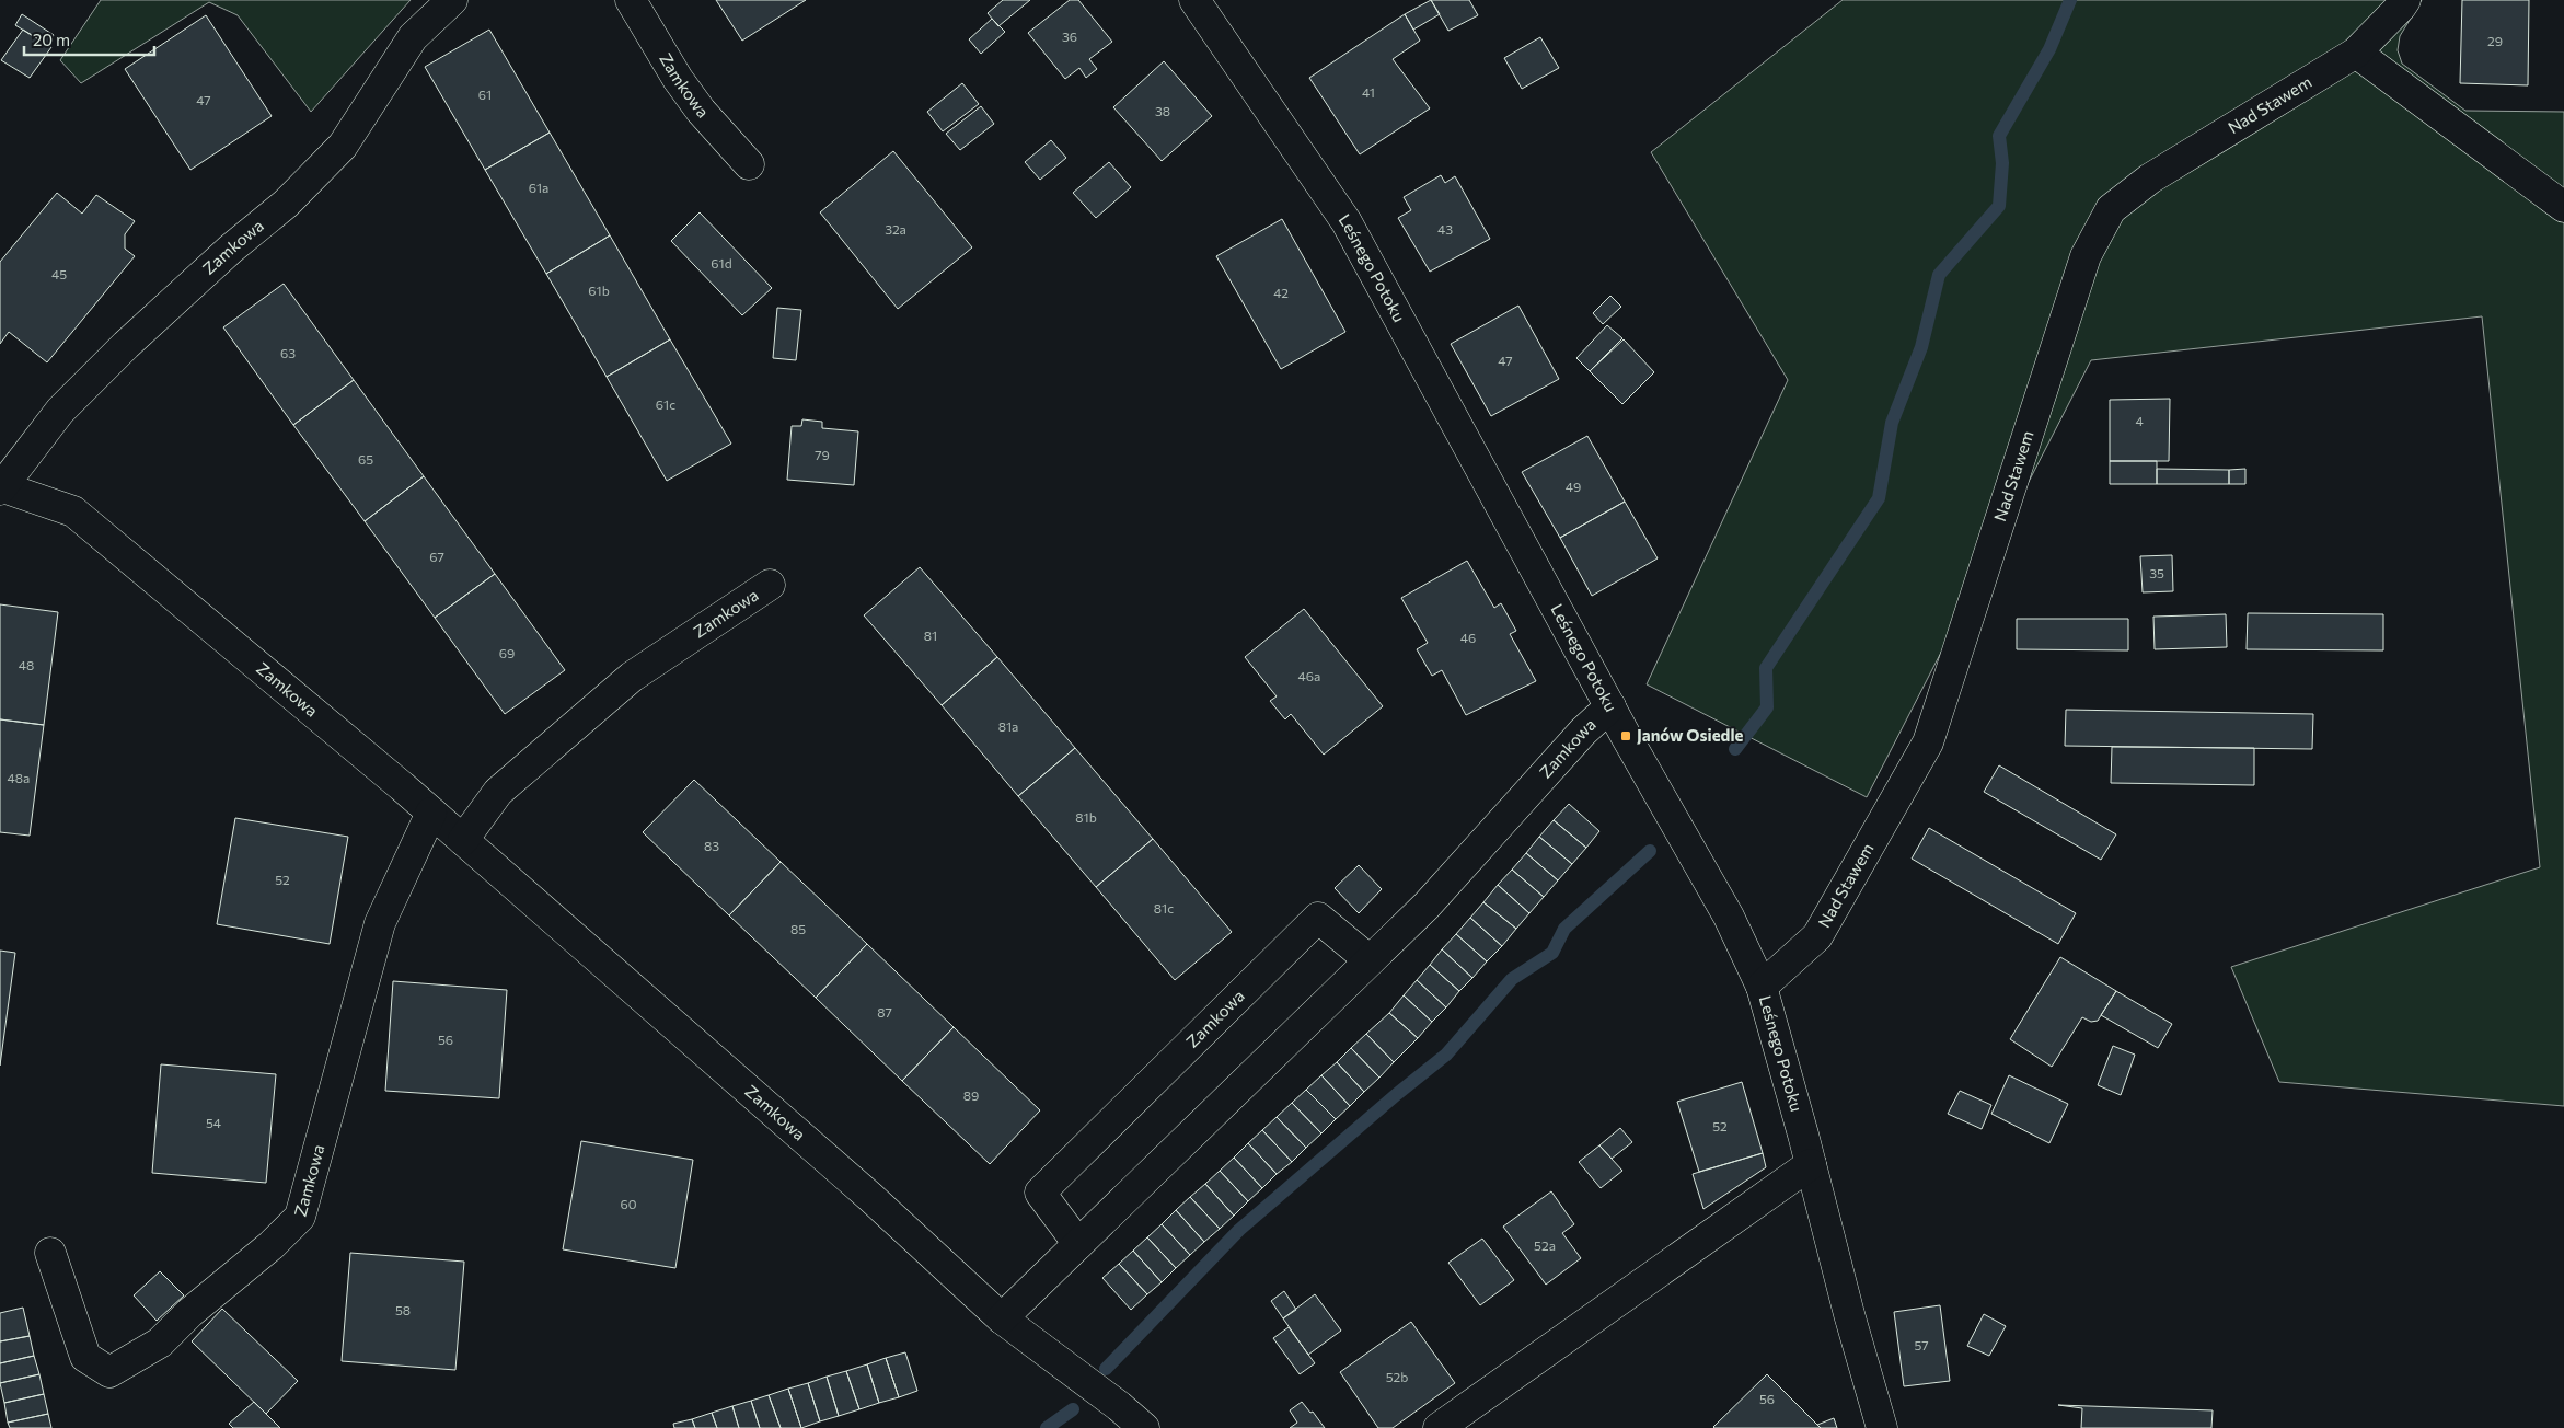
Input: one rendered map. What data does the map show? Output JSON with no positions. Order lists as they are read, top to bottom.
{
  "streets": {
    "street": ["Zamkowa", "Nad Stawem", "Leśnego Potoku"]
  },
  "crossings": [
    ["Zamkowa", "Leśnego Potoku"],
    ["Nad Stawem", "Leśnego Potoku"]
  ],
  "places": {
    "transit": ["Janów Osiedle"]
  },
  "house_numbers": [
    "36",
    "29",
    "41",
    "61",
    "47",
    "38",
    "61a",
    "32a",
    "43",
    "61d",
    "45",
    "61b",
    "42",
    "63",
    "47",
    "61c",
    "4",
    "79",
    "65",
    "49",
    "67",
    "35",
    "81",
    "46",
    "69",
    "48",
    "46a",
    "81a",
    "48a",
    "81b",
    "83",
    "52",
    "81c",
    "85",
    "87",
    "56",
    "89",
    "54",
    "52",
    "60",
    "52a",
    "58",
    "57",
    "52b",
    "56"
  ],
  "scale_bar": "20 m"
}
